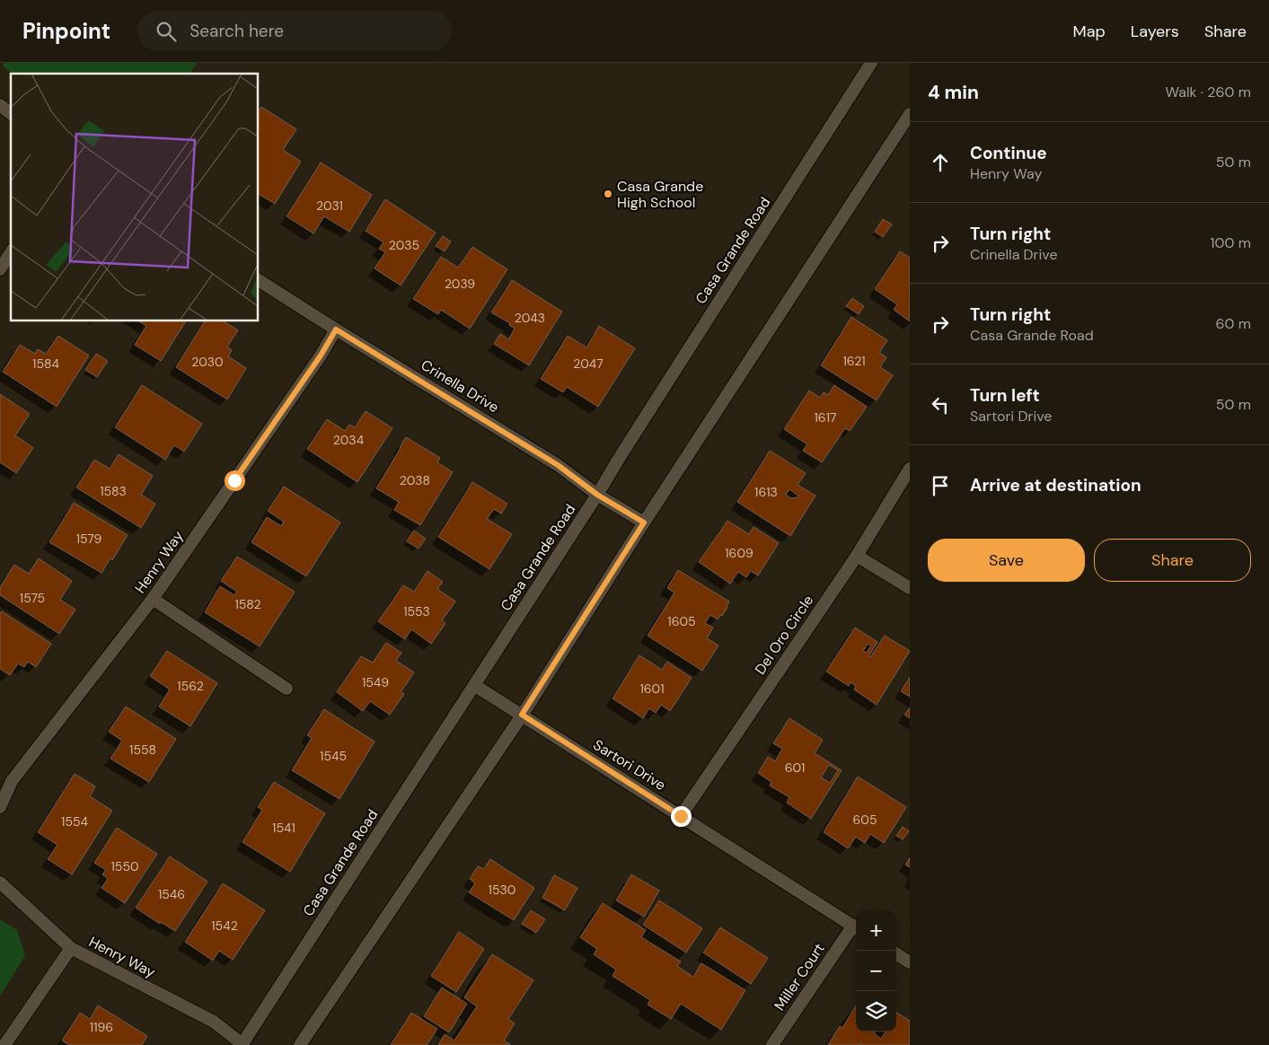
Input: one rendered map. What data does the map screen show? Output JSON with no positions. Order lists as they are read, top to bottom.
{
  "streets": {
    "street": [
      "Casa Grande Road",
      "Crinella Drive",
      "Henry Way",
      "Del Oro Circle",
      "Sartori Drive",
      "Miller Court"
    ]
  },
  "crossings": [
    ["Casa Grande Road", "Crinella Drive"],
    ["Casa Grande Road", "Henry Way"],
    ["Casa Grande Road", "Sartori Drive"],
    ["Crinella Drive", "Henry Way"],
    ["Del Oro Circle", "Sartori Drive"],
    ["Sartori Drive", "Miller Court"]
  ],
  "places": ["Casa Grande High School"],
  "house_numbers": [
    "2031",
    "2035",
    "2039",
    "2043",
    "1621",
    "2030",
    "1584",
    "2047",
    "1617",
    "2034",
    "2038",
    "1583",
    "1613",
    "1579",
    "1609",
    "1575",
    "1582",
    "1553",
    "1605",
    "1549",
    "1562",
    "1601",
    "1558",
    "1545",
    "601",
    "605",
    "1554",
    "1541",
    "1550",
    "1530",
    "1546",
    "1542",
    "1196"
  ],
  "page": {
    "header": "Pinpoint",
    "search": "Search here",
    "nav": ["Map", "Layers", "Share"],
    "heading": ["4 min", "Walk · 260 m"],
    "list": [
      ["Continue", "Henry Way", "50 m"],
      ["Turn right", "Crinella Drive", "100 m"],
      ["Turn right", "Casa Grande Road", "60 m"],
      ["Turn left", "Sartori Drive", "50 m"],
      "Arrive at destination"
    ],
    "buttons": ["Save", "Share"],
    "map_buttons": ["+", "−"]
  }
}
